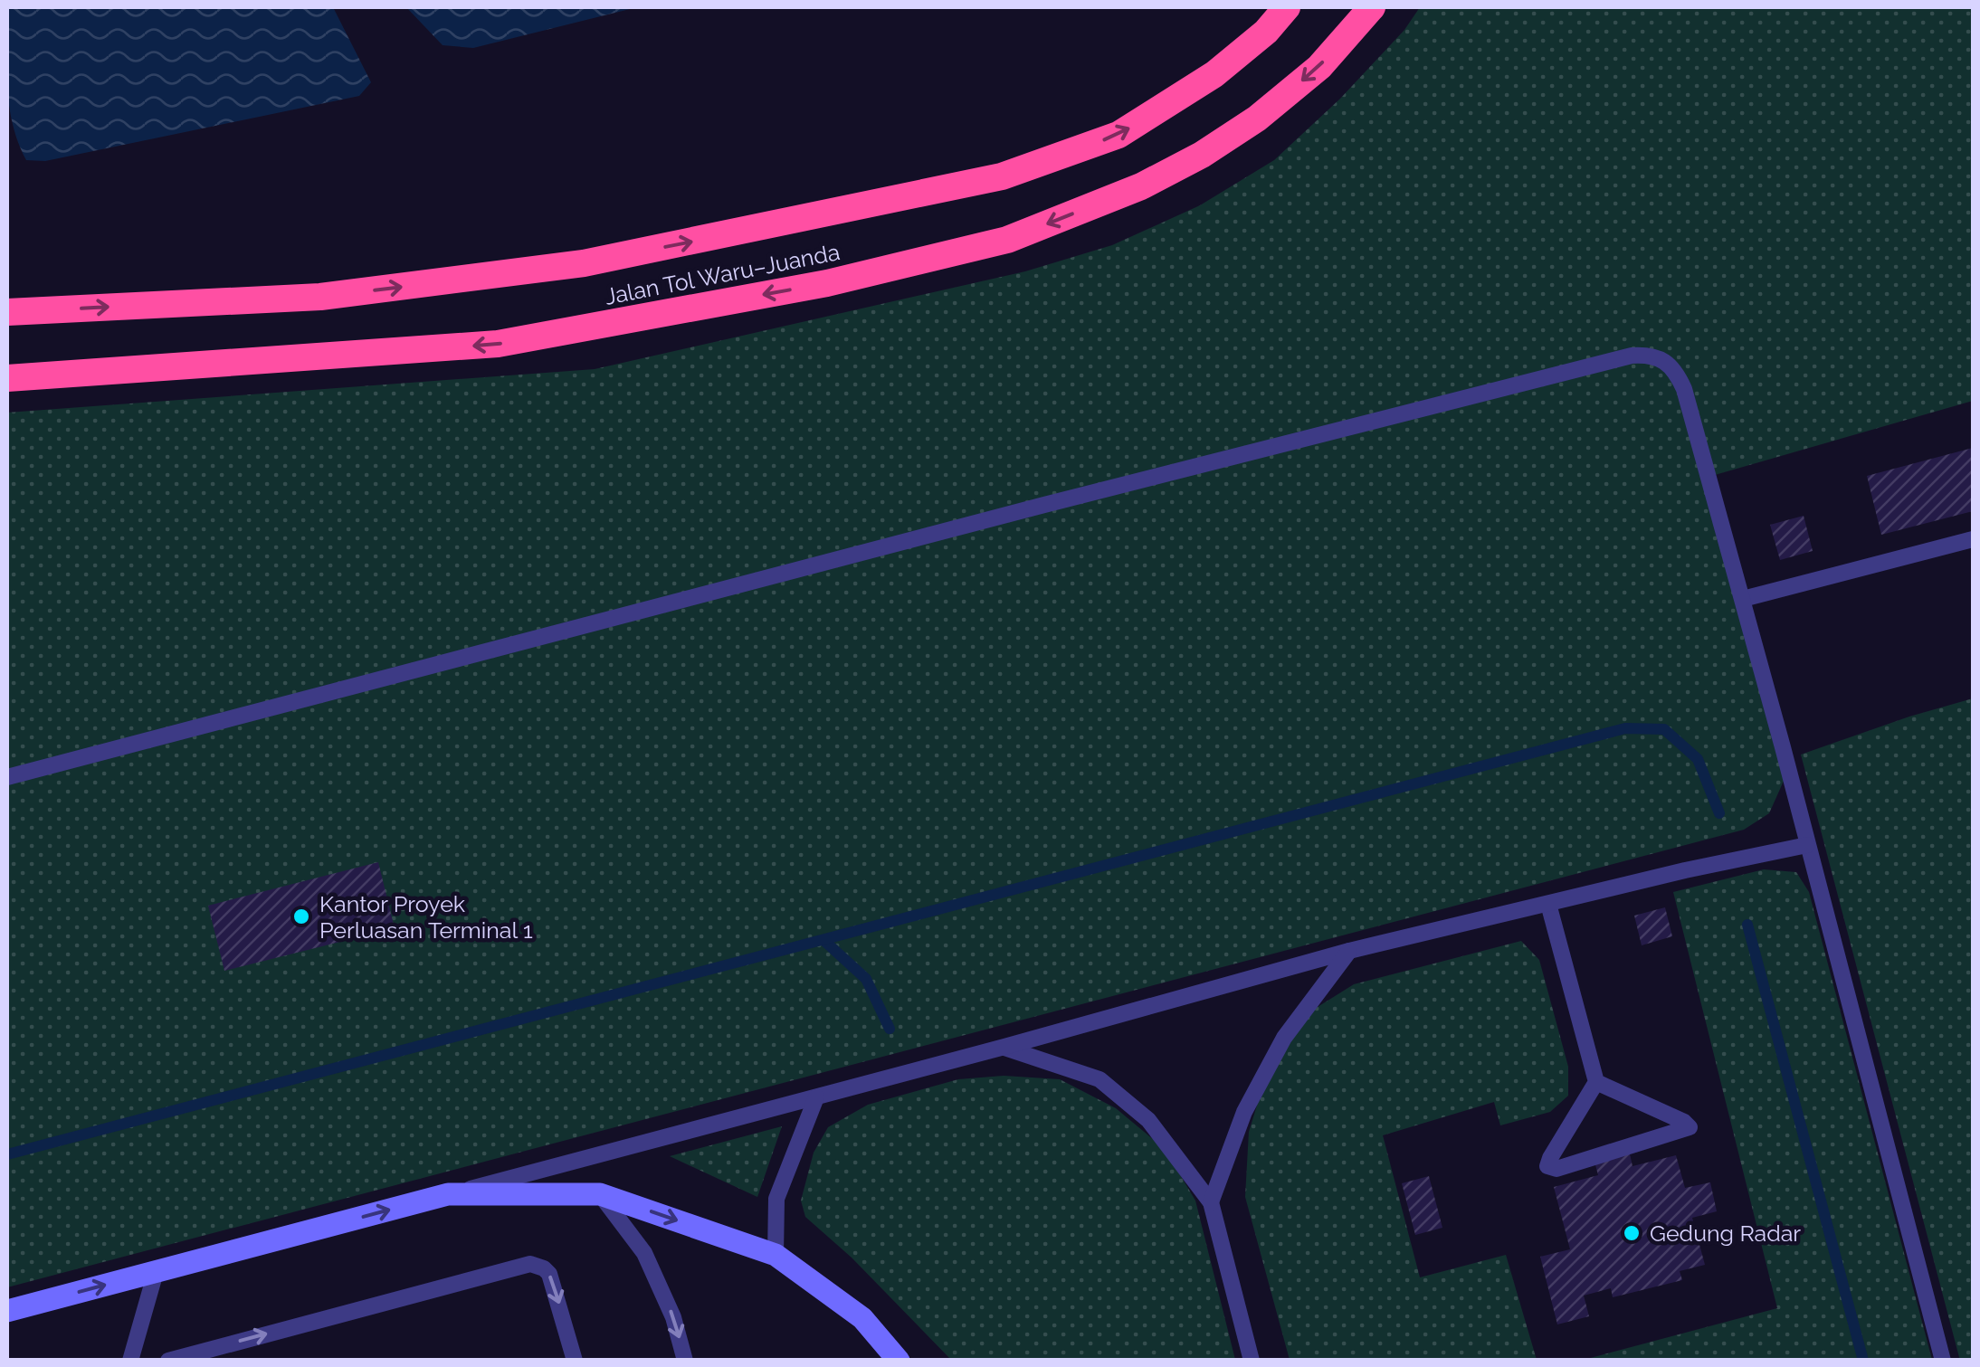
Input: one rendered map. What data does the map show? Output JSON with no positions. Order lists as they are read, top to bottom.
{
  "streets": {
    "highway": ["Jalan Tol Waru–Juanda"]
  },
  "places": ["Kantor Proyek Perluasan Terminal 1", "Gedung Radar"]
}
